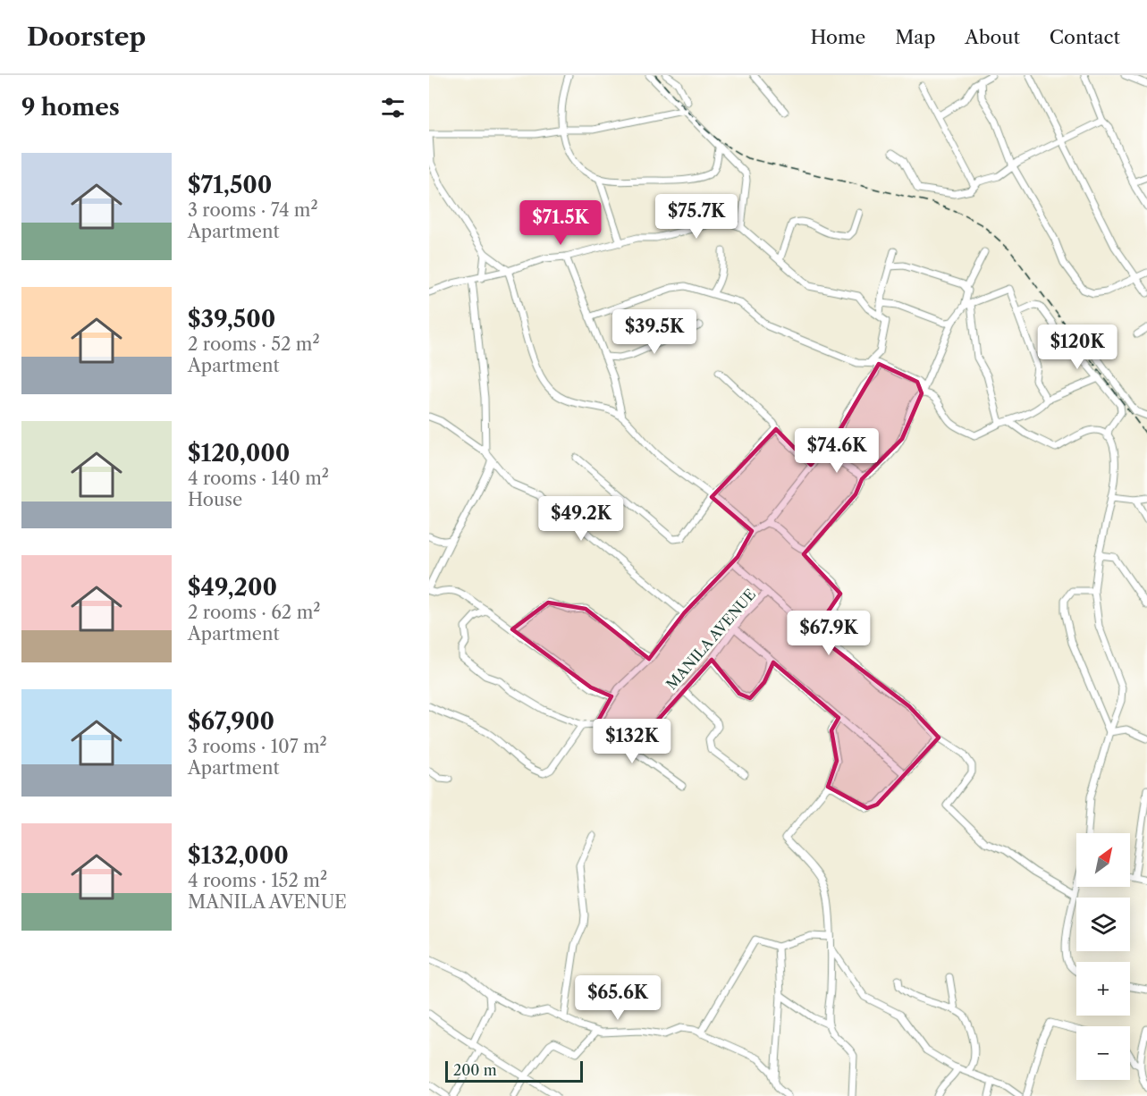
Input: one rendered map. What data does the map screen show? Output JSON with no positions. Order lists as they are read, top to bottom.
{
  "streets": {
    "street": ["MANILA AVENUE"]
  },
  "scale_bar": "200 m",
  "north": "top right",
  "page": {
    "header": "Doorstep",
    "nav": [
      "Home",
      "Map",
      "About",
      "Contact"
    ],
    "heading": "9 homes",
    "list": [
      {
        "name": "$71,500",
        "note": "3 rooms · 74 m² · Apartment"
      },
      {
        "name": "$39,500",
        "note": "2 rooms · 52 m² · Apartment"
      },
      {
        "name": "$120,000",
        "note": "4 rooms · 140 m² · House"
      },
      {
        "name": "$49,200",
        "note": "2 rooms · 62 m² · Apartment"
      },
      {
        "name": "$67,900",
        "note": "3 rooms · 107 m² · Apartment"
      },
      {
        "name": "$132,000",
        "note": "4 rooms · 152 m² · MANILA AVENUE"
      }
    ],
    "price": [
      "$75.7K",
      "$71.5K",
      "$39.5K",
      "$120K",
      "$74.6K",
      "$49.2K",
      "$67.9K",
      "$132K",
      "$65.6K"
    ],
    "map_buttons": ["+", "−"],
    "scale": "200 m"
  }
}
